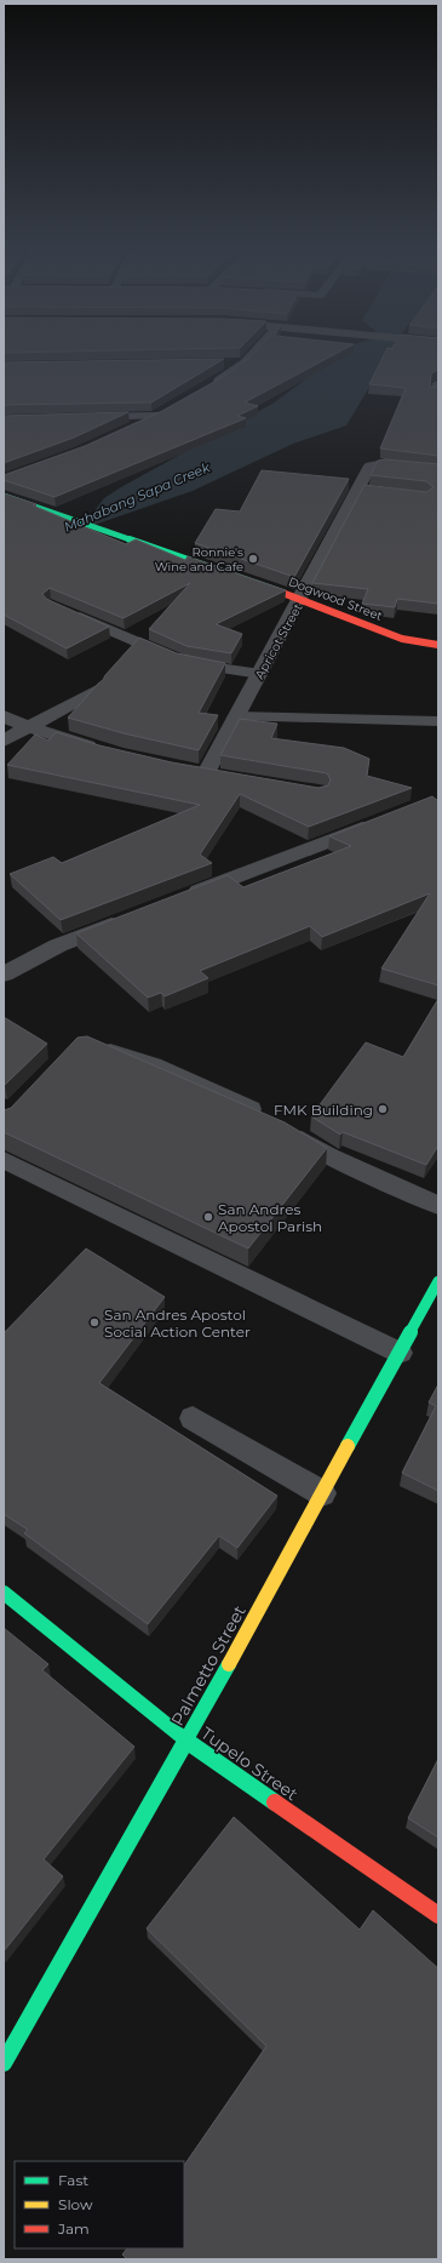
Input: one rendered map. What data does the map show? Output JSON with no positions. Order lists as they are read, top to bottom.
{
  "streets": {
    "street": [
      "Dogwood Street",
      "Apricot Street",
      "Palmetto Street",
      "Tupelo Street"
    ]
  },
  "crossings": [
    ["Dogwood Street", "Apricot Street"],
    ["Palmetto Street", "Tupelo Street"]
  ],
  "water": ["Mahabang Sapa Creek"],
  "places": [
    "Ronnie's Wine and Cafe",
    "FMK Building",
    "San Andres Apostol Parish",
    "San Andres Apostol Social Action Center"
  ],
  "legend": ["Fast", "Slow", "Jam"]
}
